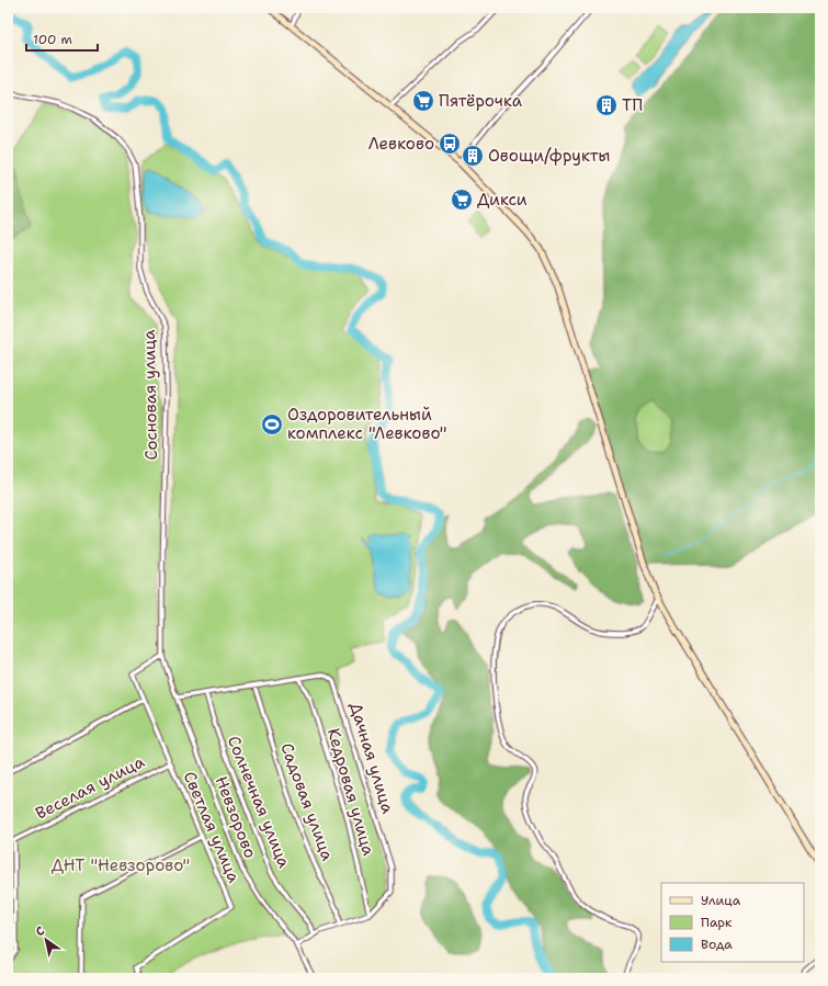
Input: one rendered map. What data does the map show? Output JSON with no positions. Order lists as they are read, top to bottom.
{
  "streets": {
    "street": [
      "Сосновая улица",
      "Дачная улица",
      "Веселая улица",
      "Кедровая улица",
      "Солнечная улица",
      "Садовая улица",
      "Невзорово",
      "Светлая улица"
    ]
  },
  "crossings": [
    ["Сосновая улица", "Невзорово"],
    ["Дачная улица", "Кедровая улица"],
    ["Дачная улица", "Солнечная улица"],
    ["Дачная улица", "Садовая улица"],
    ["Дачная улица", "Невзорово"],
    ["Веселая улица", "Светлая улица"],
    ["Невзорово", "Светлая улица"]
  ],
  "parks": ["ДНТ \"Невзорово\""],
  "places": {
    "supermarket": ["Пятёрочка", "Дикси"],
    "building": ["ТП", "Овощи/фрукты"],
    "bus stop": ["Левково"],
    "sports": ["Оздоровительный комплекс \"Левково\""]
  },
  "legend": ["Улица", "Парк", "Вода"],
  "scale_bar": "100 m",
  "north": "top left"
}
